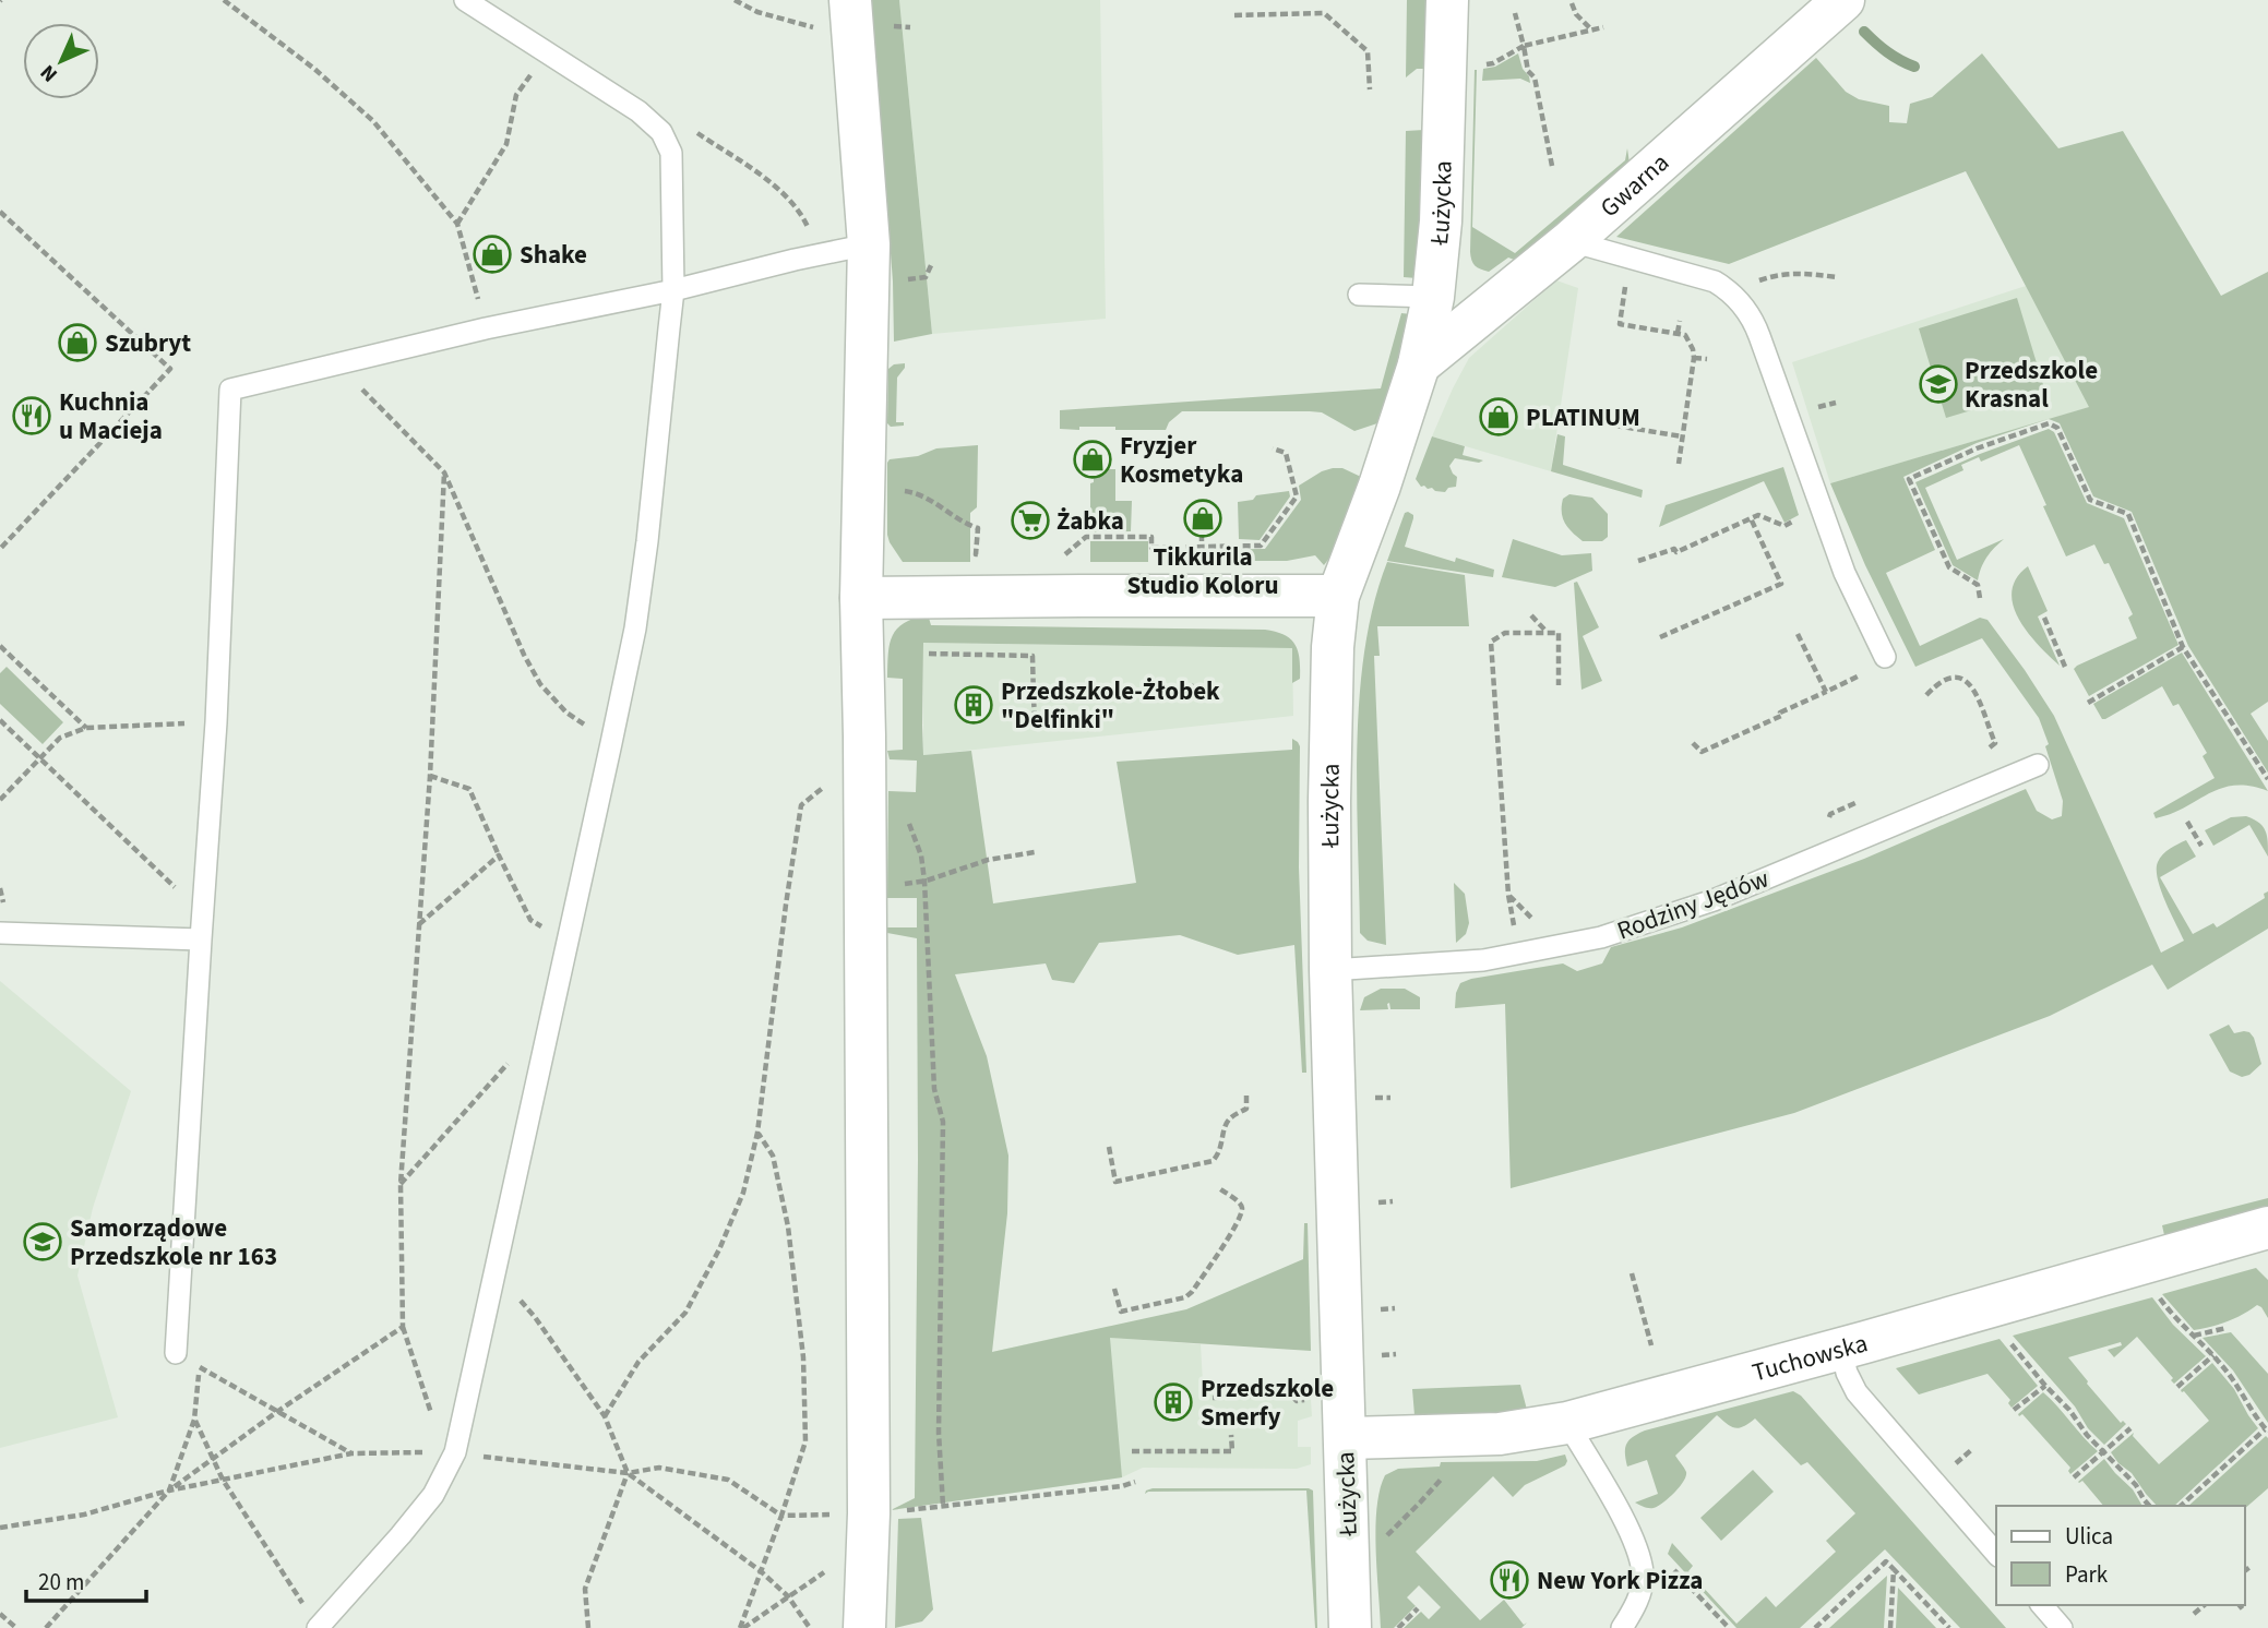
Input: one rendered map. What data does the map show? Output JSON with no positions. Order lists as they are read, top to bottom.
{
  "streets": {
    "street": ["Gwarna", "Łużycka", "Tuchowska"],
    "lane": ["Rodziny Jędów"]
  },
  "crossings": [
    ["Gwarna", "Łużycka"],
    ["Łużycka", "Rodziny Jędów"],
    ["Łużycka", "Tuchowska"]
  ],
  "places": {
    "shop": [
      "Shake",
      "Szubryt",
      "PLATINUM",
      "Fryzjer Kosmetyka",
      "Tikkurila Studio Koloru"
    ],
    "school or university": ["Przedszkole Krasnal", "Samorządowe Przedszkole nr 163"],
    "restaurant": ["Kuchnia u Macieja", "New York Pizza"],
    "supermarket": ["Żabka"],
    "building": ["Przedszkole-Żłobek \"Delfinki\"", "Przedszkole Smerfy"]
  },
  "legend": ["Ulica", "Park"],
  "scale_bar": "20 m",
  "north": "bottom left"
}
